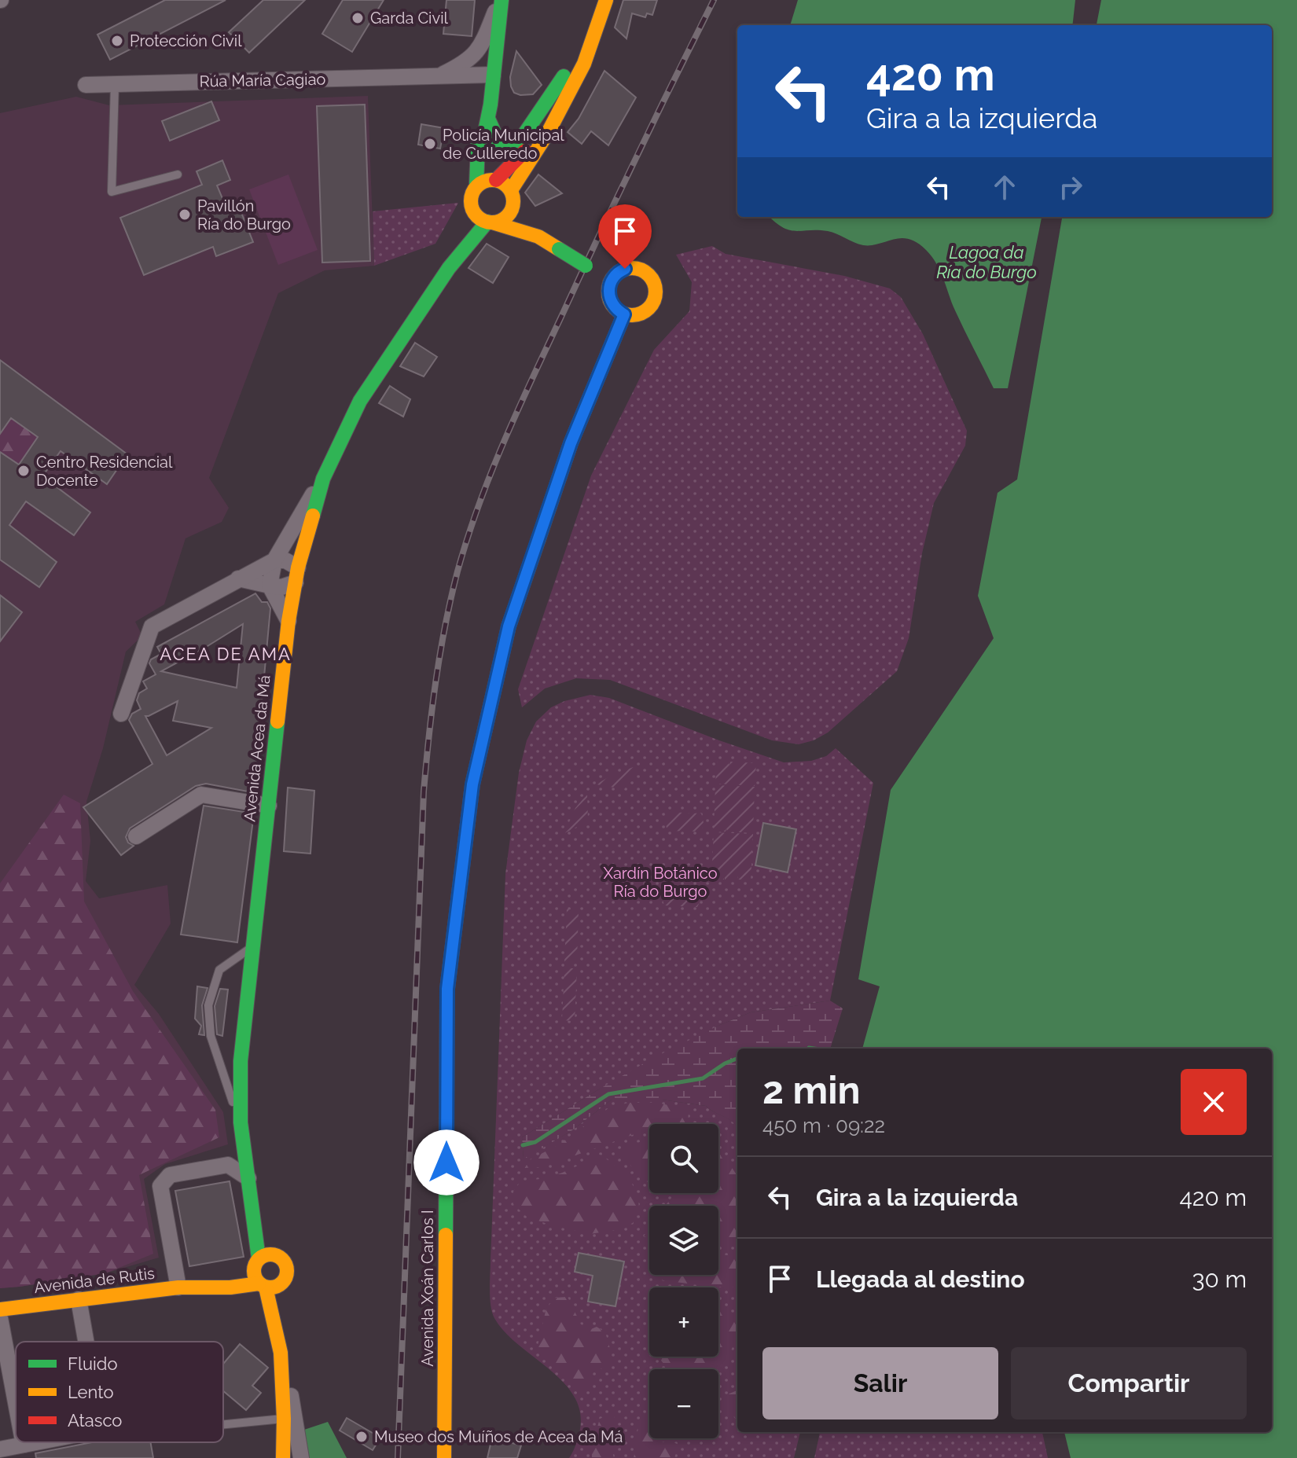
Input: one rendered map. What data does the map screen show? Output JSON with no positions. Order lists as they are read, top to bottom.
{
  "streets": {
    "street": [
      "Rúa María Cagiao",
      "Avenida Acea da Má",
      "Avenida de Rutis",
      "Avenida Xoán Carlos I"
    ]
  },
  "districts": ["ACEA DE AMA"],
  "water": ["Lagoa da Ría do Burgo"],
  "parks": ["Xardín Botánico Ría do Burgo"],
  "places": [
    "Garda Civil",
    "Protección Civil",
    "Policía Municipal de Culleredo",
    "Pavillón Ría do Burgo",
    "Centro Residencial Docente",
    "Museo dos Muíños de Acea da Má"
  ],
  "legend": ["Fluido", "Lento", "Atasco"],
  "page": {
    "turn": ["420 m", "Gira a la izquierda"],
    "heading": ["2 min", "450 m · 09:22"],
    "map_buttons": ["+", "−"],
    "list": [
      {
        "name": "Gira a la izquierda",
        "value": "420 m"
      },
      {
        "name": "Llegada al destino",
        "value": "30 m"
      }
    ],
    "buttons": ["Salir", "Compartir"]
  }
}
